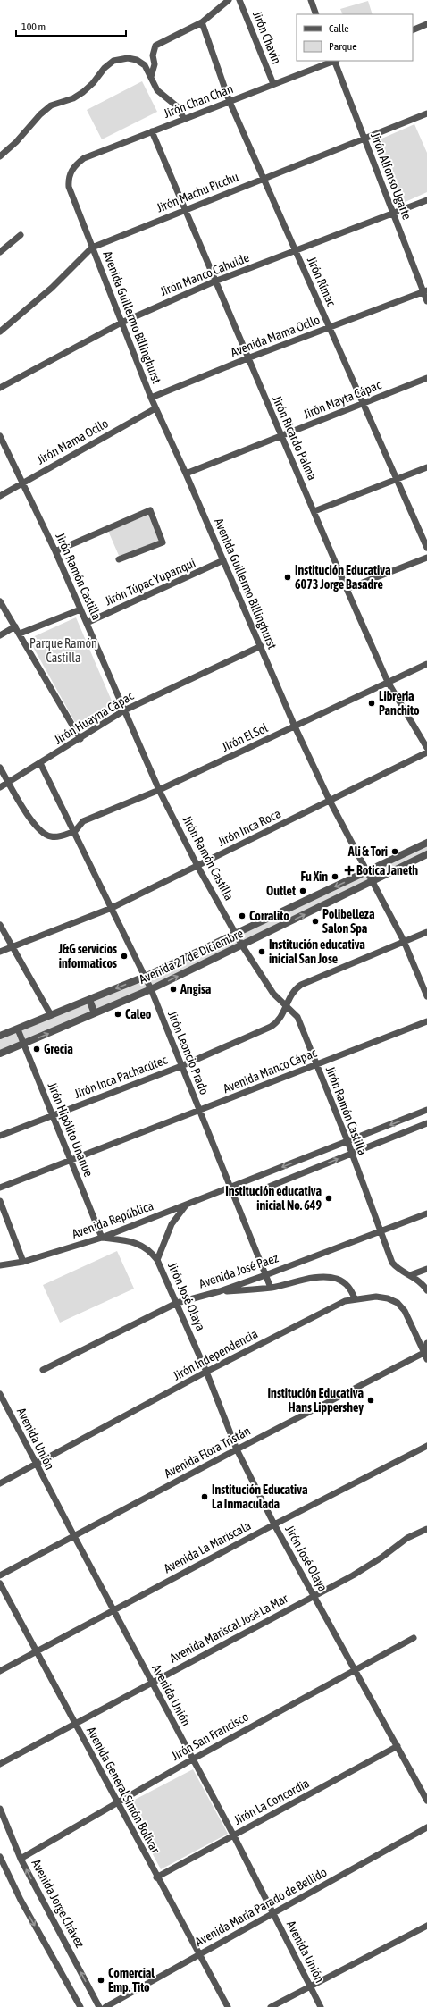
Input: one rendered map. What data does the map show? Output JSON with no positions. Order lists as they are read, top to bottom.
{
  "streets": {
    "street": [
      "Jirón Chavín",
      "Jirón Chan Chan",
      "Jirón Alfonso Ugarte",
      "Jirón Machu Picchu",
      "Jirón Manco Cahuide",
      "Jirón Rímac",
      "Avenida Guillermo Billinghurst",
      "Avenida Mama Ocllo",
      "Jirón Mayta Cápac",
      "Jirón Ricardo Palma",
      "Jirón Mama Ocllo",
      "Jirón Ramón Castilla",
      "Jirón Túpac Yupanqui",
      "Jirón Huayna Cápac",
      "Jirón El Sol",
      "Jirón Inca Roca",
      "Avenida 27 de Diciembre",
      "Jirón Leoncio Prado",
      "Avenida Manco Cápac",
      "Jirón Inca Pachacútec",
      "Jirón Hipólito Unanue",
      "Avenida República",
      "Avenida José Paez",
      "Jirón José Olaya",
      "Jirón Independencia",
      "Avenida Unión",
      "Avenida Flora Tristán",
      "Avenida La Mariscala",
      "Avenida Mariscal José La Mar",
      "Jirón San Francisco",
      "Avenida General Simón Bolívar",
      "Jirón La Concordia",
      "Avenida Jorge Chávez",
      "Avenida María Parado de Bellido"
    ]
  },
  "crossings": [
    ["Jirón Chavín", "Jirón Chan Chan"],
    ["Jirón Chan Chan", "Jirón Rímac"],
    ["Jirón Chan Chan", "Avenida Guillermo Billinghurst"],
    ["Jirón Chan Chan", "Jirón Ricardo Palma"],
    ["Jirón Alfonso Ugarte", "Jirón Machu Picchu"],
    ["Jirón Alfonso Ugarte", "Jirón Manco Cahuide"],
    ["Jirón Alfonso Ugarte", "Avenida Mama Ocllo"],
    ["Jirón Machu Picchu", "Jirón Rímac"],
    ["Jirón Machu Picchu", "Avenida Guillermo Billinghurst"],
    ["Jirón Machu Picchu", "Jirón Ricardo Palma"],
    ["Jirón Manco Cahuide", "Jirón Rímac"],
    ["Jirón Manco Cahuide", "Avenida Guillermo Billinghurst"],
    ["Jirón Manco Cahuide", "Jirón Ricardo Palma"],
    ["Jirón Rímac", "Avenida Mama Ocllo"],
    ["Jirón Rímac", "Jirón Mayta Cápac"],
    ["Avenida Guillermo Billinghurst", "Avenida Mama Ocllo"],
    ["Avenida Guillermo Billinghurst", "Jirón Mayta Cápac"],
    ["Avenida Guillermo Billinghurst", "Jirón Mama Ocllo"],
    ["Avenida Guillermo Billinghurst", "Jirón Túpac Yupanqui"],
    ["Avenida Guillermo Billinghurst", "Jirón Huayna Cápac"],
    ["Avenida Guillermo Billinghurst", "Jirón El Sol"],
    ["Avenida Guillermo Billinghurst", "Jirón Inca Roca"],
    ["Avenida Guillermo Billinghurst", "Avenida 27 de Diciembre"],
    ["Avenida Guillermo Billinghurst", "Jirón Inca Pachacútec"],
    ["Avenida Mama Ocllo", "Jirón Ricardo Palma"],
    ["Jirón Mayta Cápac", "Jirón Ricardo Palma"],
    ["Jirón Ricardo Palma", "Jirón El Sol"],
    ["Jirón Mama Ocllo", "Jirón Ramón Castilla"],
    ["Jirón Ramón Castilla", "Jirón Túpac Yupanqui"],
    ["Jirón Ramón Castilla", "Jirón Huayna Cápac"],
    ["Jirón Ramón Castilla", "Jirón El Sol"],
    ["Jirón Ramón Castilla", "Jirón Inca Roca"],
    ["Jirón Ramón Castilla", "Avenida 27 de Diciembre"],
    ["Jirón Ramón Castilla", "Avenida Manco Cápac"],
    ["Jirón Ramón Castilla", "Jirón Inca Pachacútec"],
    ["Jirón Ramón Castilla", "Avenida República"],
    ["Jirón Ramón Castilla", "Avenida José Paez"],
    ["Jirón Huayna Cápac", "Jirón Leoncio Prado"],
    ["Jirón El Sol", "Jirón Leoncio Prado"],
    ["Jirón Inca Roca", "Jirón Leoncio Prado"],
    ["Avenida 27 de Diciembre", "Jirón Leoncio Prado"],
    ["Avenida 27 de Diciembre", "Jirón Hipólito Unanue"],
    ["Jirón Leoncio Prado", "Avenida Manco Cápac"],
    ["Jirón Leoncio Prado", "Jirón Inca Pachacútec"],
    ["Jirón Leoncio Prado", "Avenida República"],
    ["Jirón Leoncio Prado", "Avenida José Paez"],
    ["Avenida Manco Cápac", "Jirón Hipólito Unanue"],
    ["Jirón Inca Pachacútec", "Jirón Hipólito Unanue"],
    ["Jirón Hipólito Unanue", "Avenida República"],
    ["Jirón Hipólito Unanue", "Jirón José Olaya"],
    ["Avenida República", "Jirón José Olaya"],
    ["Avenida José Paez", "Jirón José Olaya"],
    ["Jirón José Olaya", "Jirón Independencia"],
    ["Jirón José Olaya", "Avenida Flora Tristán"],
    ["Jirón José Olaya", "Avenida La Mariscala"],
    ["Jirón José Olaya", "Avenida Mariscal José La Mar"],
    ["Jirón José Olaya", "Jirón San Francisco"],
    ["Jirón José Olaya", "Jirón La Concordia"],
    ["Jirón Independencia", "Avenida Unión"],
    ["Jirón Independencia", "Avenida Flora Tristán"],
    ["Avenida Unión", "Avenida Flora Tristán"],
    ["Avenida Unión", "Avenida La Mariscala"],
    ["Avenida Unión", "Avenida Mariscal José La Mar"],
    ["Avenida Unión", "Jirón San Francisco"],
    ["Avenida Unión", "Jirón La Concordia"],
    ["Avenida Unión", "Avenida María Parado de Bellido"],
    ["Avenida La Mariscala", "Avenida General Simón Bolívar"],
    ["Avenida Mariscal José La Mar", "Avenida General Simón Bolívar"],
    ["Jirón San Francisco", "Avenida General Simón Bolívar"],
    ["Jirón San Francisco", "Avenida Jorge Chávez"],
    ["Avenida General Simón Bolívar", "Jirón La Concordia"],
    ["Avenida General Simón Bolívar", "Avenida María Parado de Bellido"]
  ],
  "parks": ["Parque Ramón Castilla"],
  "places": {
    "other": [
      "Institución Educativa 6073 Jorge Basadre",
      "Libreria Panchito",
      "Ali & Tori",
      "Fu Xin",
      "Outlet",
      "Corralito",
      "Polibelleza Salon Spa",
      "Institución educativa inicial San Jose",
      "J&G servicios informaticos",
      "Angisa",
      "Caleo",
      "Grecia",
      "Institución educativa inicial No. 649",
      "Institución Educativa Hans Lippershey",
      "Institución Educativa La Inmaculada",
      "Comercial Emp. Tito"
    ],
    "health": ["Botica Janeth"]
  },
  "legend": ["Calle", "Parque"],
  "scale_bar": "100 m"
}
